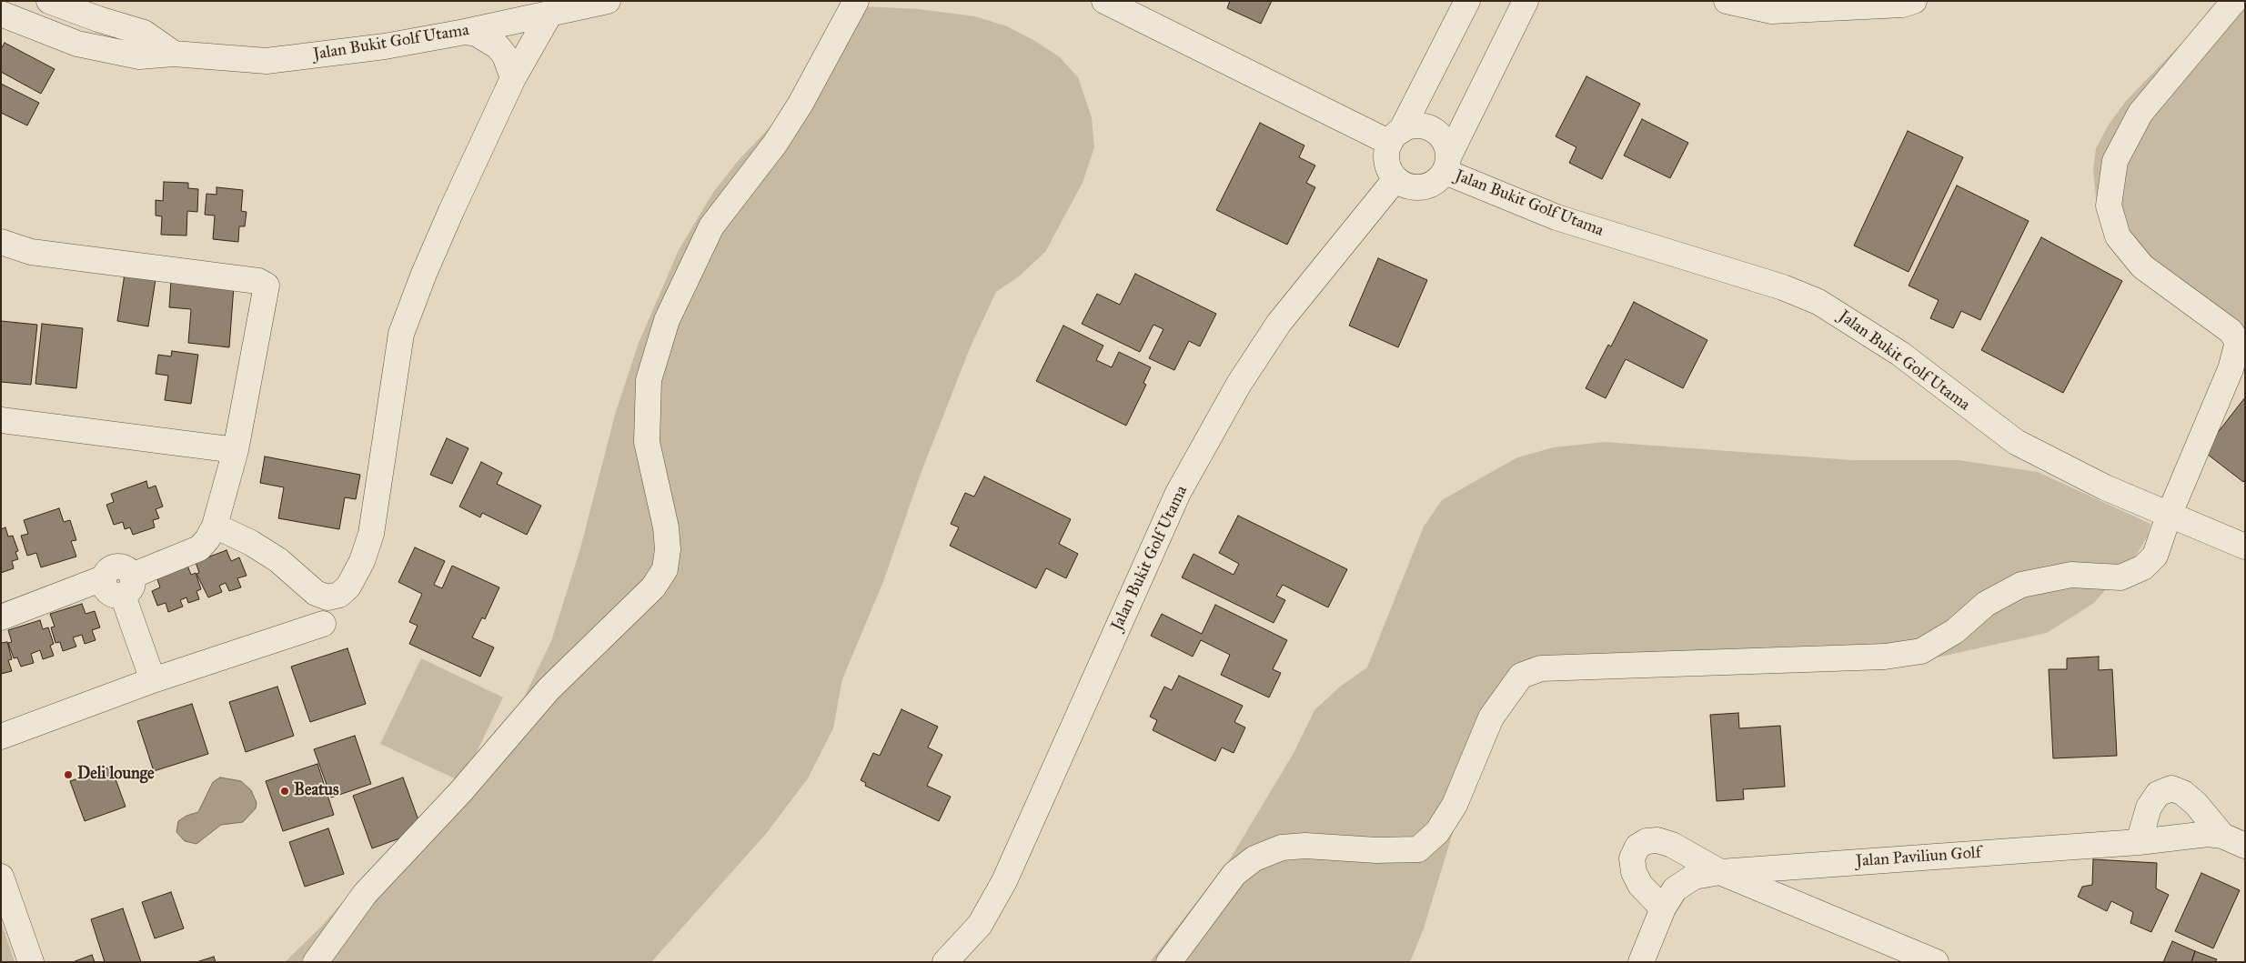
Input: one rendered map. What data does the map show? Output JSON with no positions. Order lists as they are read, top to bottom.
{
  "streets": {
    "street": ["Jalan Bukit Golf Utama", "Jalan Paviliun Golf"]
  },
  "places": ["Deli lounge", "Beatus"]
}
